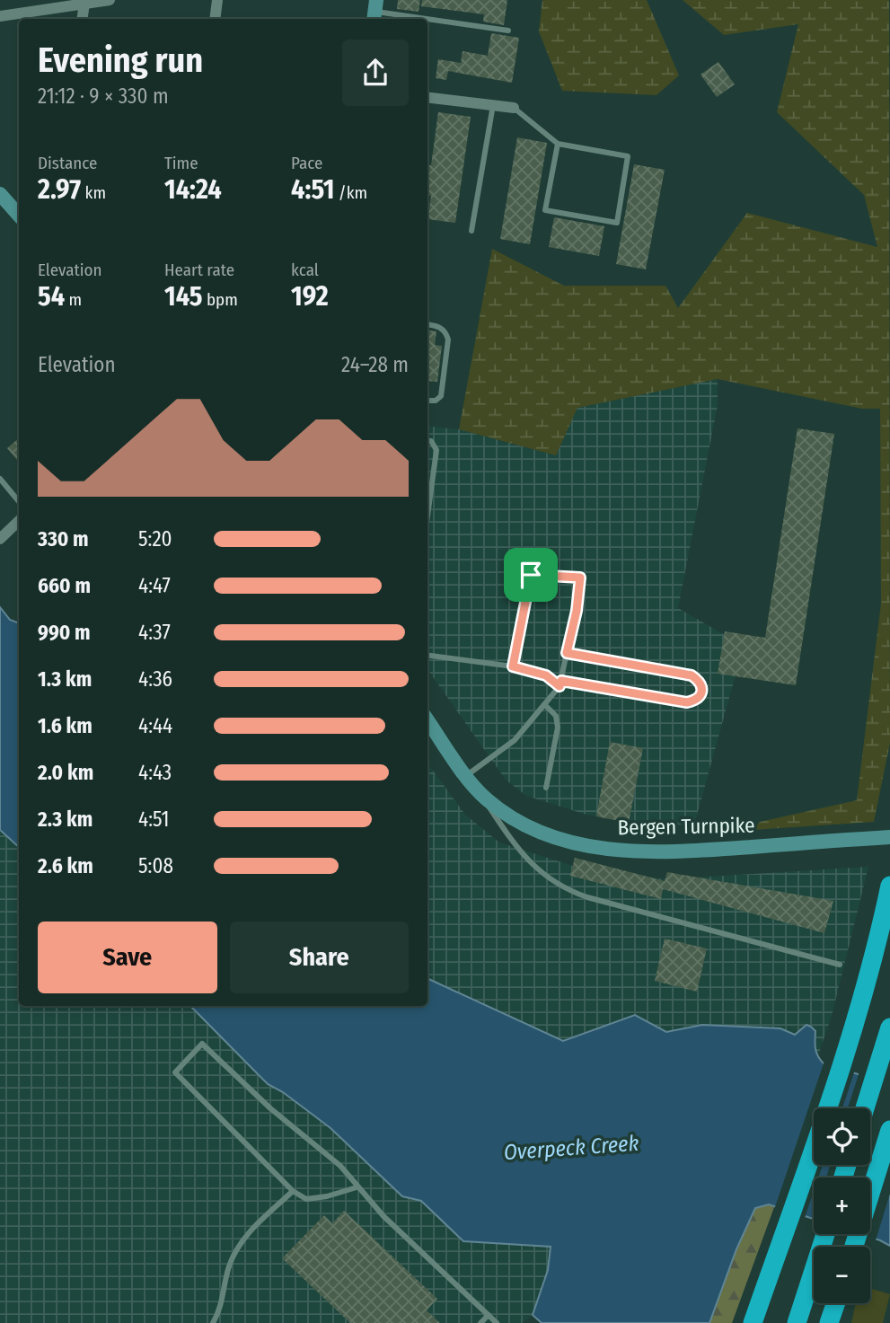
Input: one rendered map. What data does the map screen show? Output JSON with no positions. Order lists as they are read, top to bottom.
{
  "streets": {
    "main road": ["Bergen Turnpike"]
  },
  "water": ["Overpeck Creek"],
  "page": {
    "heading": ["Evening run", "21:12 · 9 × 330 m"],
    "stats": [
      ["Distance", "2.97 km"],
      ["Time", "14:24"],
      ["Pace", "4:51 /km"],
      ["Elevation", "54 m"],
      ["Heart rate", "145 bpm"],
      ["kcal", "192"]
    ],
    "chart": ["Elevation", "24–28 m"],
    "list": [
      {
        "name": "330 m",
        "note": "5:20"
      },
      {
        "name": "660 m",
        "note": "4:47"
      },
      {
        "name": "990 m",
        "note": "4:37"
      },
      {
        "name": "1.3 km",
        "note": "4:36"
      },
      {
        "name": "1.6 km",
        "note": "4:44"
      },
      {
        "name": "2.0 km",
        "note": "4:43"
      },
      {
        "name": "2.3 km",
        "note": "4:51"
      },
      {
        "name": "2.6 km",
        "note": "5:08"
      }
    ],
    "buttons": ["Save", "Share"],
    "map_buttons": ["+", "−"]
  }
}
